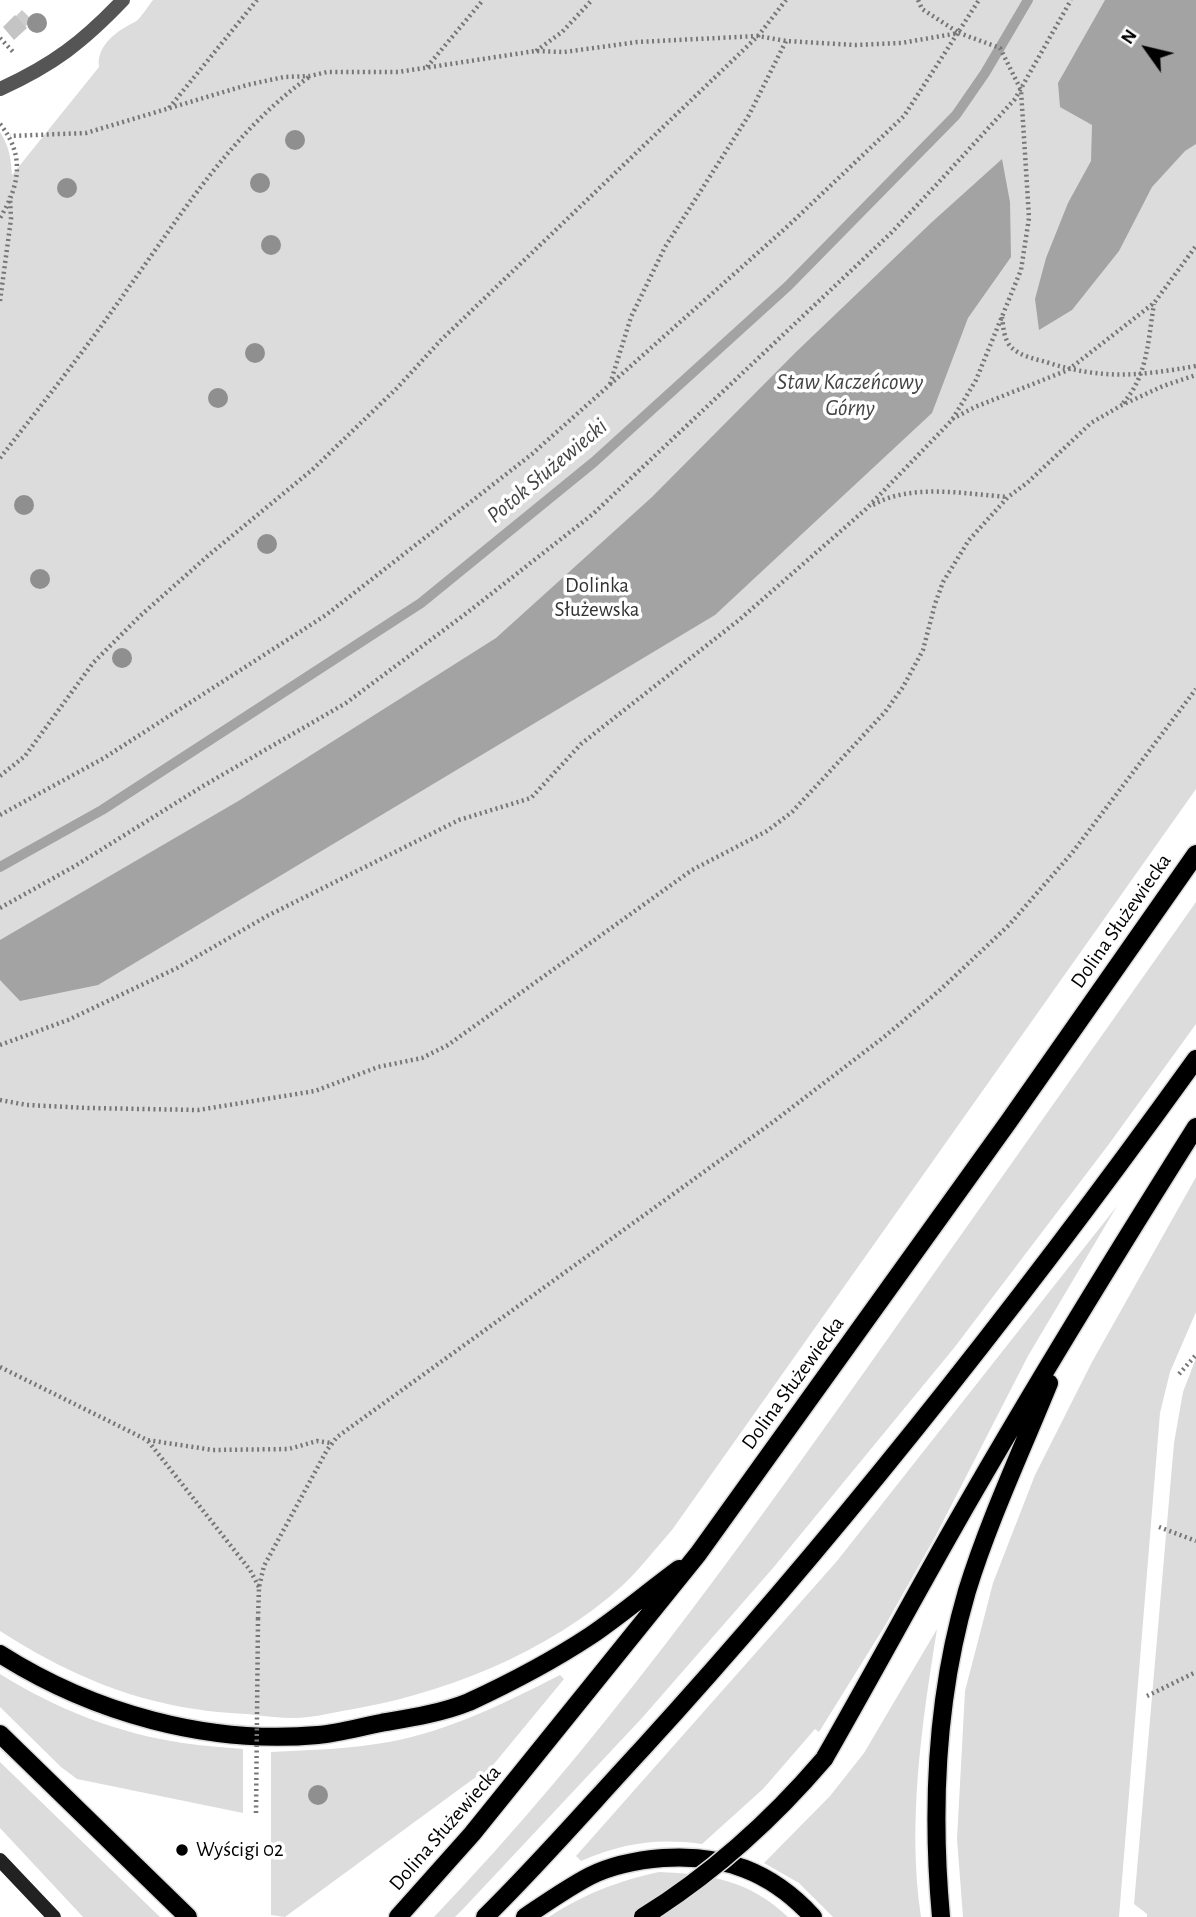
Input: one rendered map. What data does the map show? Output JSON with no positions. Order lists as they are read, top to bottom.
{
  "streets": {
    "main road": ["Dolina Służewiecka"]
  },
  "water": ["Staw Kaczeńcowy Górny", "Potok Służewiecki"],
  "parks": ["Dolinka Służewska"],
  "places": ["Wyścigi 02"],
  "north": "top left"
}
